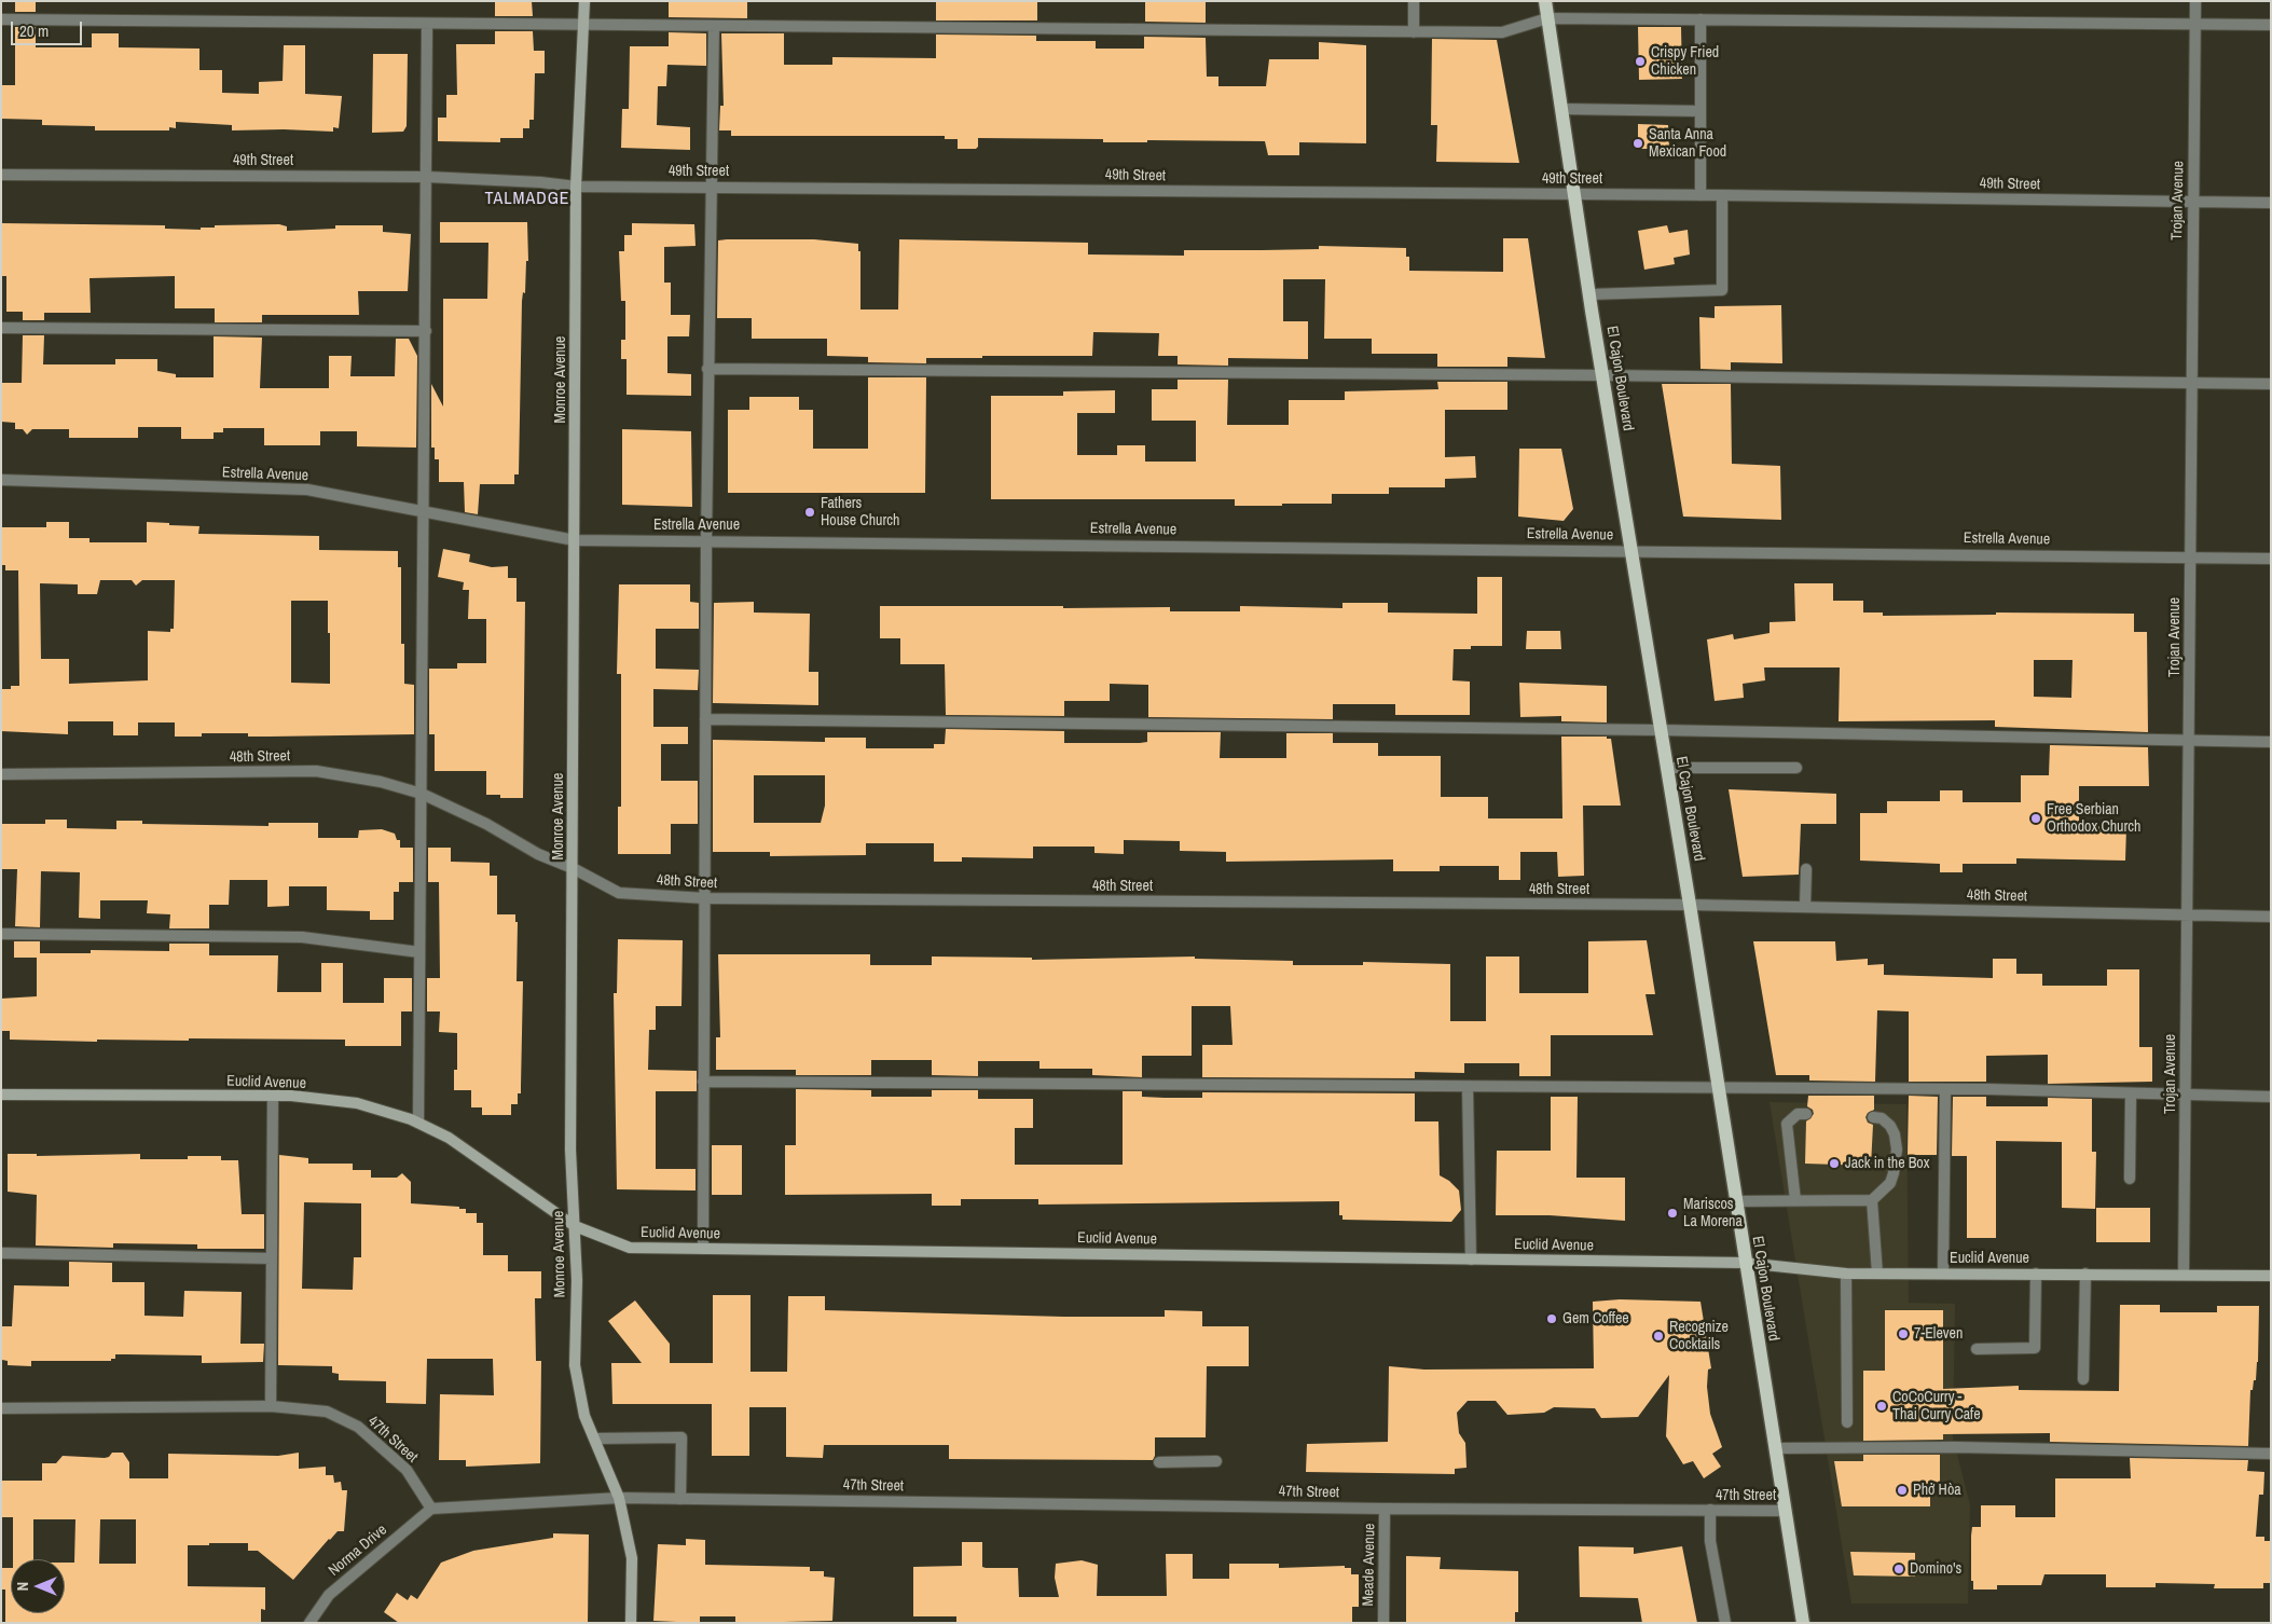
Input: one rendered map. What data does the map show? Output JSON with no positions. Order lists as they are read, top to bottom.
{
  "streets": {
    "main road": ["El Cajon Boulevard", "Monroe Avenue", "Euclid Avenue"],
    "street": [
      "49th Street",
      "Trojan Avenue",
      "Estrella Avenue",
      "48th Street",
      "47th Street",
      "Norma Drive",
      "Meade Avenue"
    ]
  },
  "crossings": [
    ["49th Street", "Trojan Avenue"],
    ["49th Street", "El Cajon Boulevard"],
    ["49th Street", "Monroe Avenue"],
    ["Trojan Avenue", "Estrella Avenue"],
    ["Trojan Avenue", "48th Street"],
    ["Trojan Avenue", "Euclid Avenue"],
    ["El Cajon Boulevard", "Estrella Avenue"],
    ["El Cajon Boulevard", "48th Street"],
    ["El Cajon Boulevard", "Euclid Avenue"],
    ["El Cajon Boulevard", "47th Street"],
    ["Monroe Avenue", "Estrella Avenue"],
    ["Monroe Avenue", "48th Street"],
    ["Monroe Avenue", "Euclid Avenue"],
    ["Monroe Avenue", "47th Street"],
    ["47th Street", "Norma Drive"],
    ["47th Street", "Meade Avenue"]
  ],
  "districts": ["TALMADGE"],
  "places": [
    "Crispy Fried Chicken",
    "Santa Anna Mexican Food",
    "Fathers House Church",
    "Free Serbian Orthodox Church",
    "Jack in the Box",
    "Mariscos La Morena",
    "Gem Coffee",
    "7-Eleven",
    "Recognize Cocktails",
    "CoCoCurry - Thai Curry Cafe",
    "Phở Hòa",
    "Domino's"
  ],
  "scale_bar": "20 m",
  "north": "left"
}
